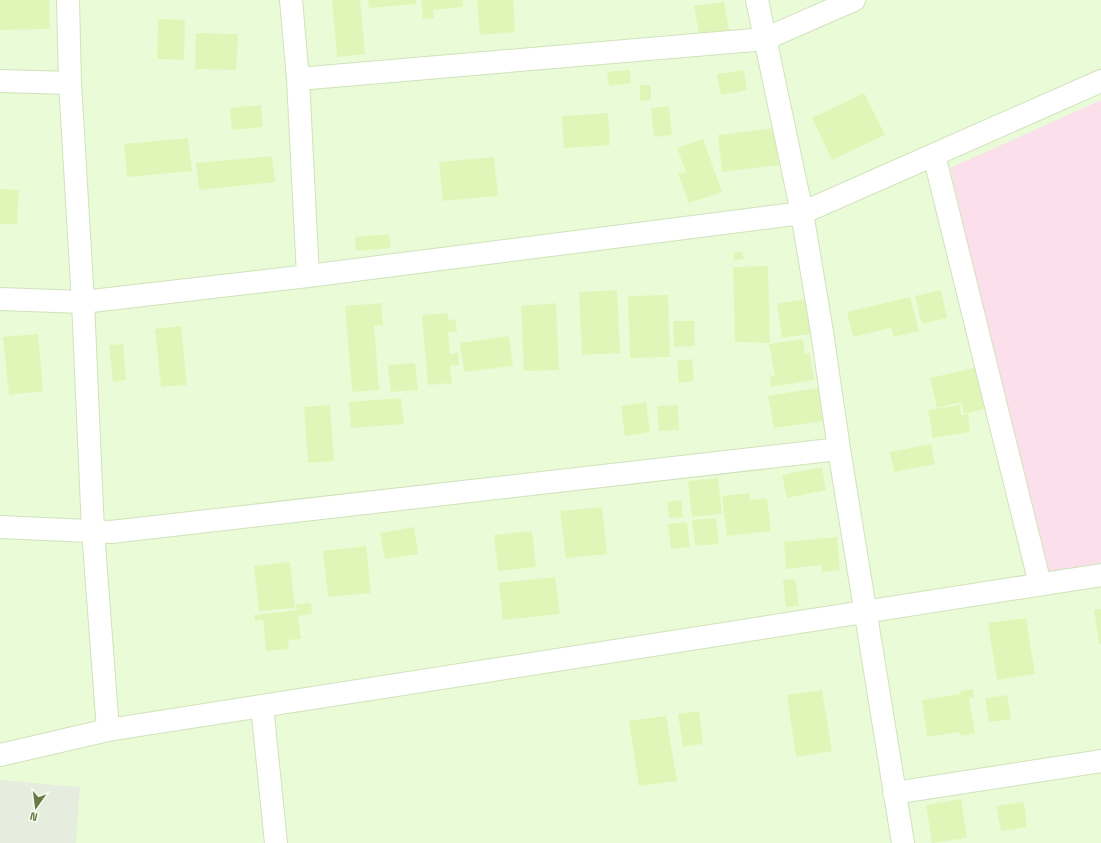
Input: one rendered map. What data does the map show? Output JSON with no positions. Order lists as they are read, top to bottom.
{
  "north": "bottom"
}
